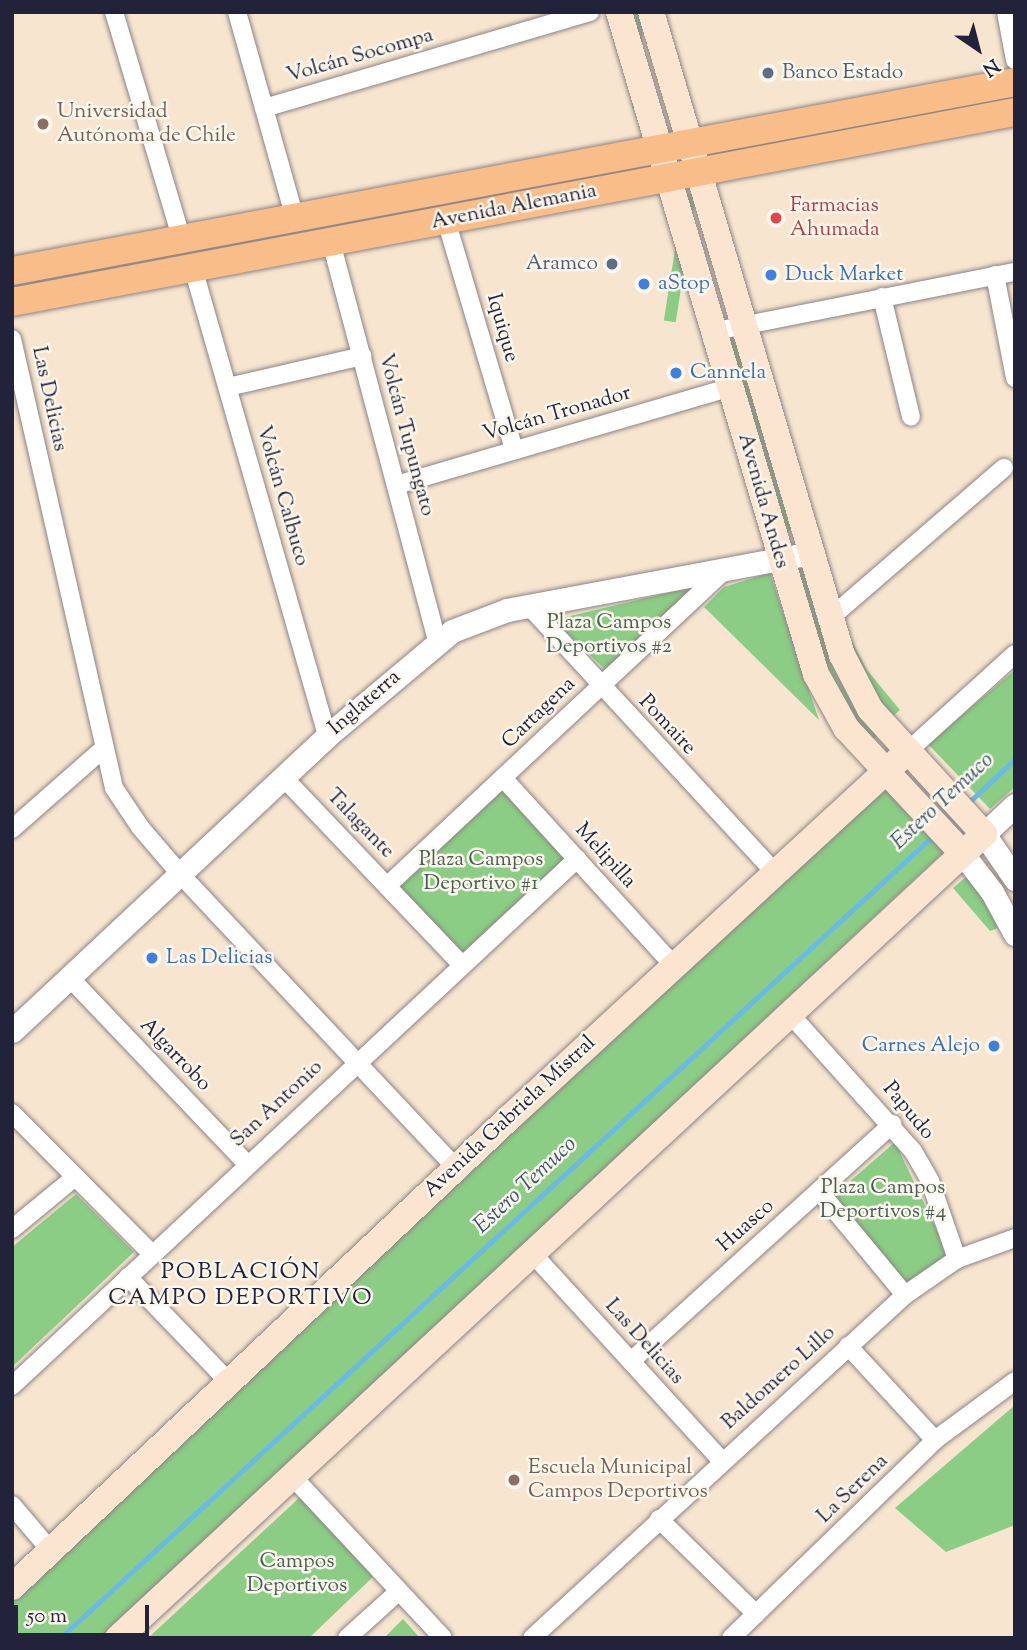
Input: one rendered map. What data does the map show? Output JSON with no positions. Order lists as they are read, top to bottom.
{
  "streets": {
    "main road": ["Avenida Alemania", "Avenida Andes", "Avenida Gabriela Mistral"],
    "street": [
      "Volcán Socompa",
      "Iquique",
      "Las Delicias",
      "Volcán Tronador",
      "Volcán Tupungato",
      "Volcán Calbuco",
      "Inglaterra",
      "Cartagena",
      "Pomaire",
      "Talagante",
      "Melipilla",
      "Algarrobo",
      "San Antonio",
      "Papudo",
      "Huasco",
      "Baldomero Lillo",
      "La Serena"
    ]
  },
  "crossings": [
    ["Avenida Alemania", "Iquique"],
    ["Avenida Alemania", "Volcán Tupungato"],
    ["Avenida Alemania", "Volcán Calbuco"],
    ["Avenida Alemania", "Avenida Andes"],
    ["Iquique", "Volcán Tronador"],
    ["Las Delicias", "Inglaterra"],
    ["Las Delicias", "San Antonio"],
    ["Las Delicias", "Avenida Gabriela Mistral"],
    ["Las Delicias", "Huasco"],
    ["Las Delicias", "Baldomero Lillo"],
    ["Volcán Tronador", "Volcán Tupungato"],
    ["Volcán Tronador", "Avenida Andes"],
    ["Volcán Tupungato", "Inglaterra"],
    ["Volcán Calbuco", "Inglaterra"],
    ["Avenida Andes", "Inglaterra"],
    ["Avenida Andes", "Avenida Gabriela Mistral"],
    ["Inglaterra", "Cartagena"],
    ["Inglaterra", "Pomaire"],
    ["Inglaterra", "Talagante"],
    ["Inglaterra", "Algarrobo"],
    ["Cartagena", "Pomaire"],
    ["Cartagena", "Talagante"],
    ["Cartagena", "Melipilla"],
    ["Pomaire", "Avenida Gabriela Mistral"],
    ["Talagante", "San Antonio"],
    ["Melipilla", "San Antonio"],
    ["Melipilla", "Avenida Gabriela Mistral"],
    ["Algarrobo", "San Antonio"],
    ["Papudo", "Huasco"],
    ["Papudo", "Baldomero Lillo"]
  ],
  "districts": ["POBLACIÓN CAMPO DEPORTIVO"],
  "water": ["Estero Temuco"],
  "parks": [
    "Plaza Campos Deportivos #2",
    "Plaza Campos Deportivo #1",
    "Plaza Campos Deportivos #4",
    "Campos Deportivos"
  ],
  "places": [
    "Banco Estado",
    "Universidad Autónoma de Chile",
    "Farmacias Ahumada",
    "Aramco",
    "Duck Market",
    "aStop",
    "Cannela",
    "Las Delicias",
    "Carnes Alejo",
    "Escuela Municipal Campos Deportivos"
  ],
  "scale_bar": "50 m",
  "north": "bottom right"
}
